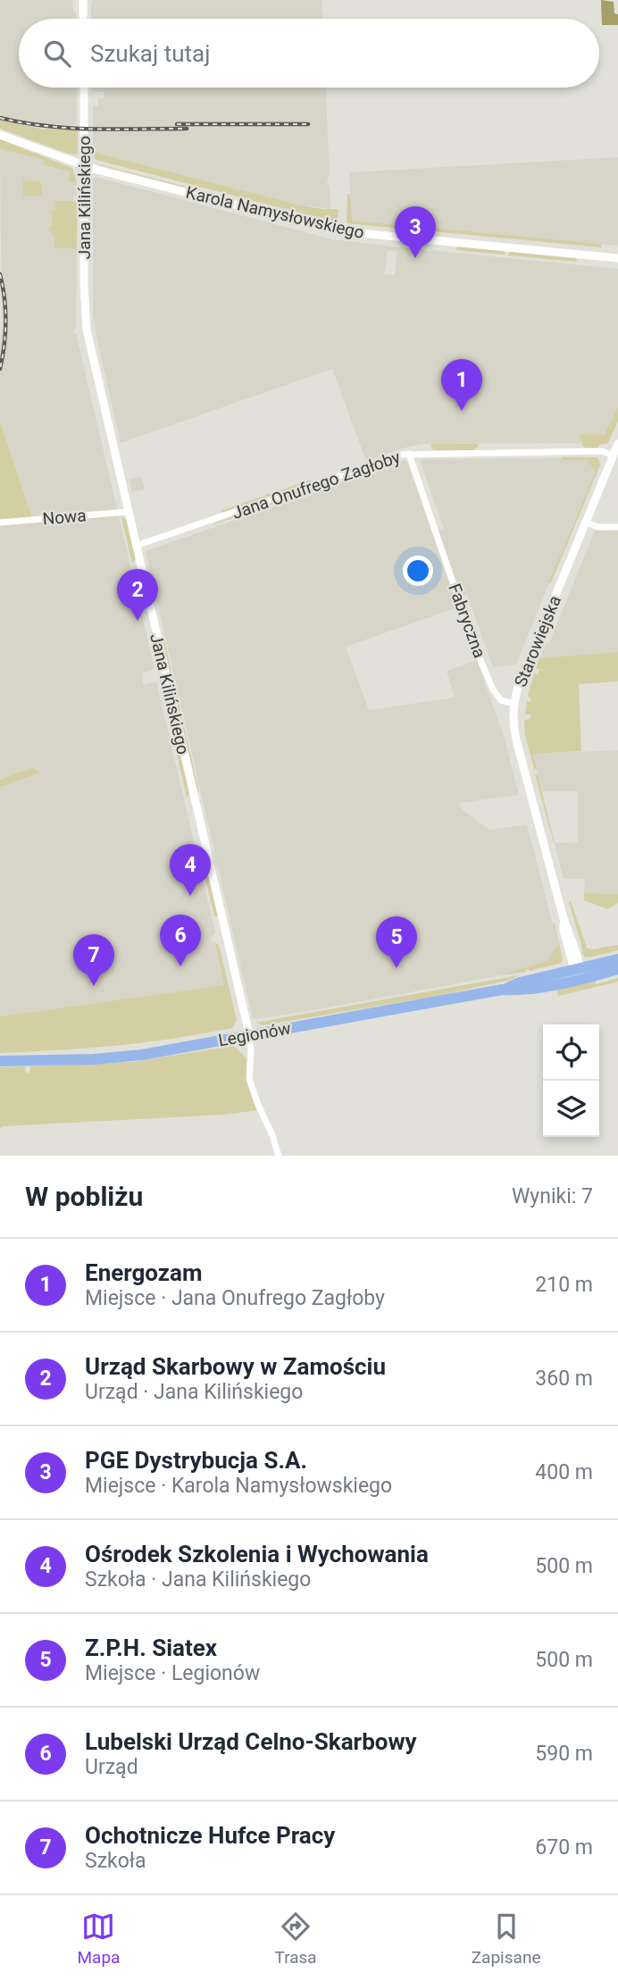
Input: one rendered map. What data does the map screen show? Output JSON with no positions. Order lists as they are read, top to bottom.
{
  "streets": {
    "highway": ["Legionów"],
    "street": [
      "Jana Kilińskiego",
      "Karola Namysłowskiego",
      "Jana Onufrego Zagłoby",
      "Nowa",
      "Fabryczna",
      "Starowiejska"
    ]
  },
  "crossings": [
    ["Jana Kilińskiego", "Karola Namysłowskiego"],
    ["Jana Kilińskiego", "Jana Onufrego Zagłoby"],
    ["Jana Kilińskiego", "Nowa"],
    ["Jana Kilińskiego", "Legionów"],
    ["Jana Onufrego Zagłoby", "Fabryczna"],
    ["Jana Onufrego Zagłoby", "Starowiejska"],
    ["Fabryczna", "Starowiejska"],
    ["Starowiejska", "Legionów"]
  ],
  "page": {
    "search": "Szukaj tutaj",
    "pins": [
      "3",
      "1",
      "2",
      "4",
      "6",
      "5",
      "7"
    ],
    "heading": ["W pobliżu", "Wyniki: 7"],
    "list": [
      {
        "mark": "1",
        "name": "Energozam",
        "note": "Miejsce · Jana Onufrego Zagłoby",
        "value": "210 m"
      },
      {
        "mark": "2",
        "name": "Urząd Skarbowy w Zamościu",
        "note": "Urząd · Jana Kilińskiego",
        "value": "360 m"
      },
      {
        "mark": "3",
        "name": "PGE Dystrybucja S.A.",
        "note": "Miejsce · Karola Namysłowskiego",
        "value": "400 m"
      },
      {
        "mark": "4",
        "name": "Ośrodek Szkolenia i Wychowania",
        "note": "Szkoła · Jana Kilińskiego",
        "value": "500 m"
      },
      {
        "mark": "5",
        "name": "Z.P.H. Siatex",
        "note": "Miejsce · Legionów",
        "value": "500 m"
      },
      {
        "mark": "6",
        "name": "Lubelski Urząd Celno-Skarbowy",
        "note": "Urząd",
        "value": "590 m"
      },
      {
        "mark": "7",
        "name": "Ochotnicze Hufce Pracy",
        "note": "Szkoła",
        "value": "670 m"
      }
    ],
    "nav": ["Mapa", "Trasa", "Zapisane"]
  }
}
